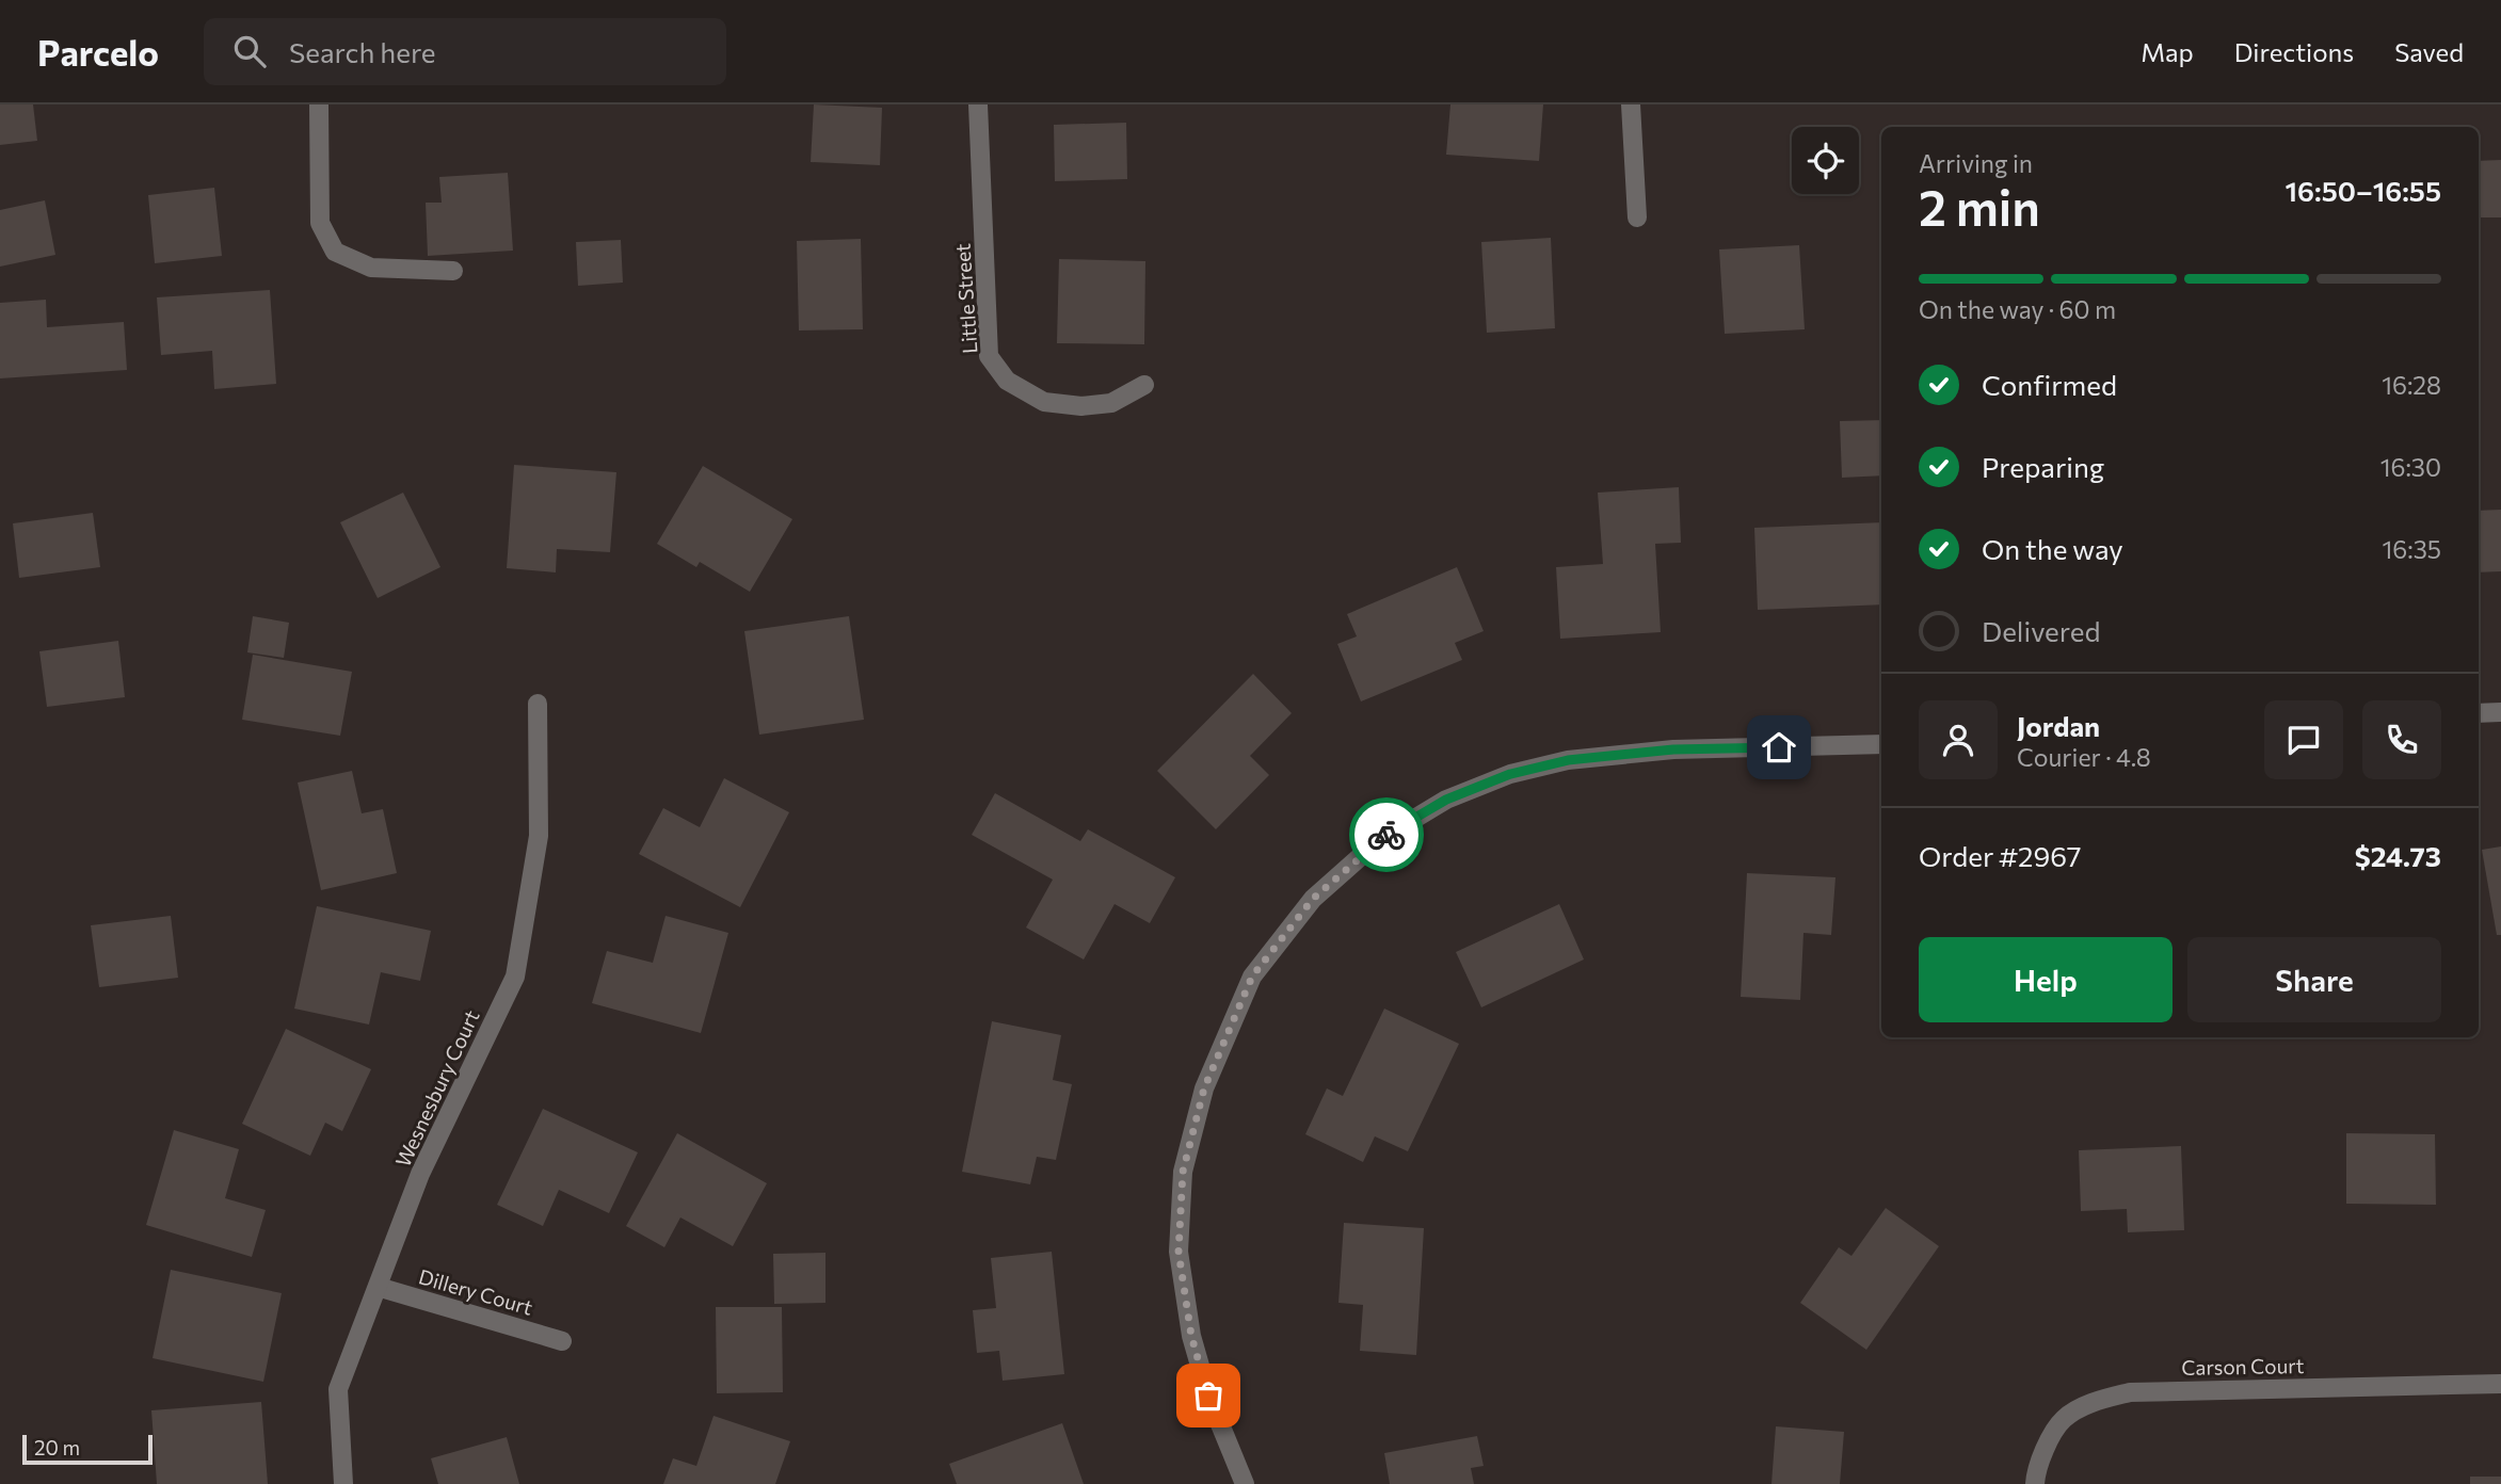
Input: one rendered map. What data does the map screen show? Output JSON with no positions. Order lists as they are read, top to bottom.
{
  "streets": {
    "street": [
      "Little Street",
      "Wesnesbury Court",
      "Dillery Court",
      "Carson Court"
    ]
  },
  "crossings": [
    ["Wesnesbury Court", "Dillery Court"]
  ],
  "scale_bar": "20 m",
  "page": {
    "header": "Parcelo",
    "search": "Search here",
    "nav": ["Map", "Directions", "Saved"],
    "heading": ["2 min", "Arriving in", "16:50–16:55"],
    "panel": [
      "Jordan",
      "Courier · 4.8",
      "Order #2967",
      "$24.73"
    ],
    "bar": "On the way · 60 m",
    "list": [
      ["Confirmed", "16:28"],
      ["Preparing", "16:30"],
      ["On the way", "16:35"],
      "Delivered"
    ],
    "buttons": ["Help", "Share"],
    "scale": "20 m"
  }
}
